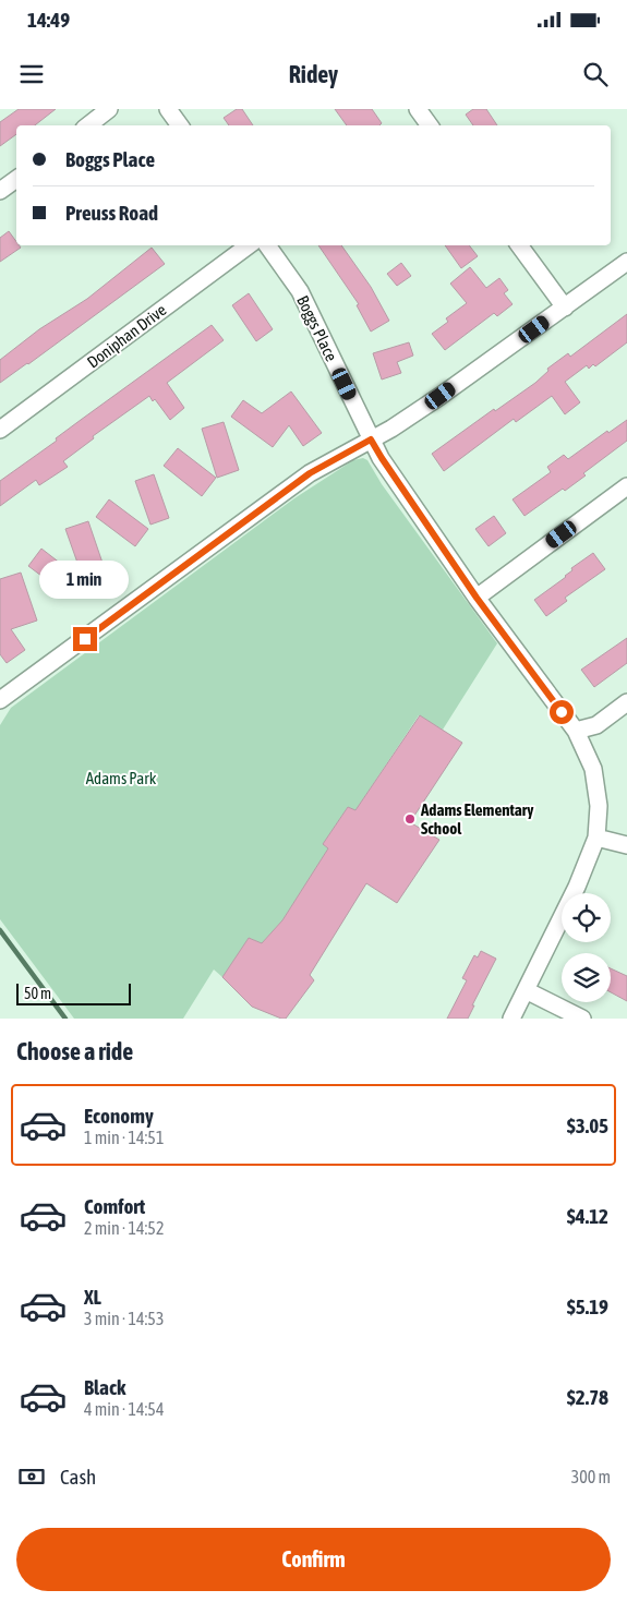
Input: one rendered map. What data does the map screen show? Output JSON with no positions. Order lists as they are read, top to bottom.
{
  "streets": {
    "street": ["Boggs Place", "Doniphan Drive"]
  },
  "parks": ["Adams Park"],
  "places": ["Adams Elementary School"],
  "scale_bar": "50 m",
  "page": {
    "status": "14:49",
    "header": "Ridey",
    "banner": ["Boggs Place", "Preuss Road"],
    "bubble": "1 min",
    "scale": "50 m",
    "heading": "Choose a ride",
    "list": [
      {
        "name": "Economy",
        "note": "1 min · 14:51",
        "value": "$3.05"
      },
      {
        "name": "Comfort",
        "note": "2 min · 14:52",
        "value": "$4.12"
      },
      {
        "name": "XL",
        "note": "3 min · 14:53",
        "value": "$5.19"
      },
      {
        "name": "Black",
        "note": "4 min · 14:54",
        "value": "$2.78"
      }
    ],
    "pay": ["Cash", "300 m"],
    "buttons": "Confirm"
  }
}
